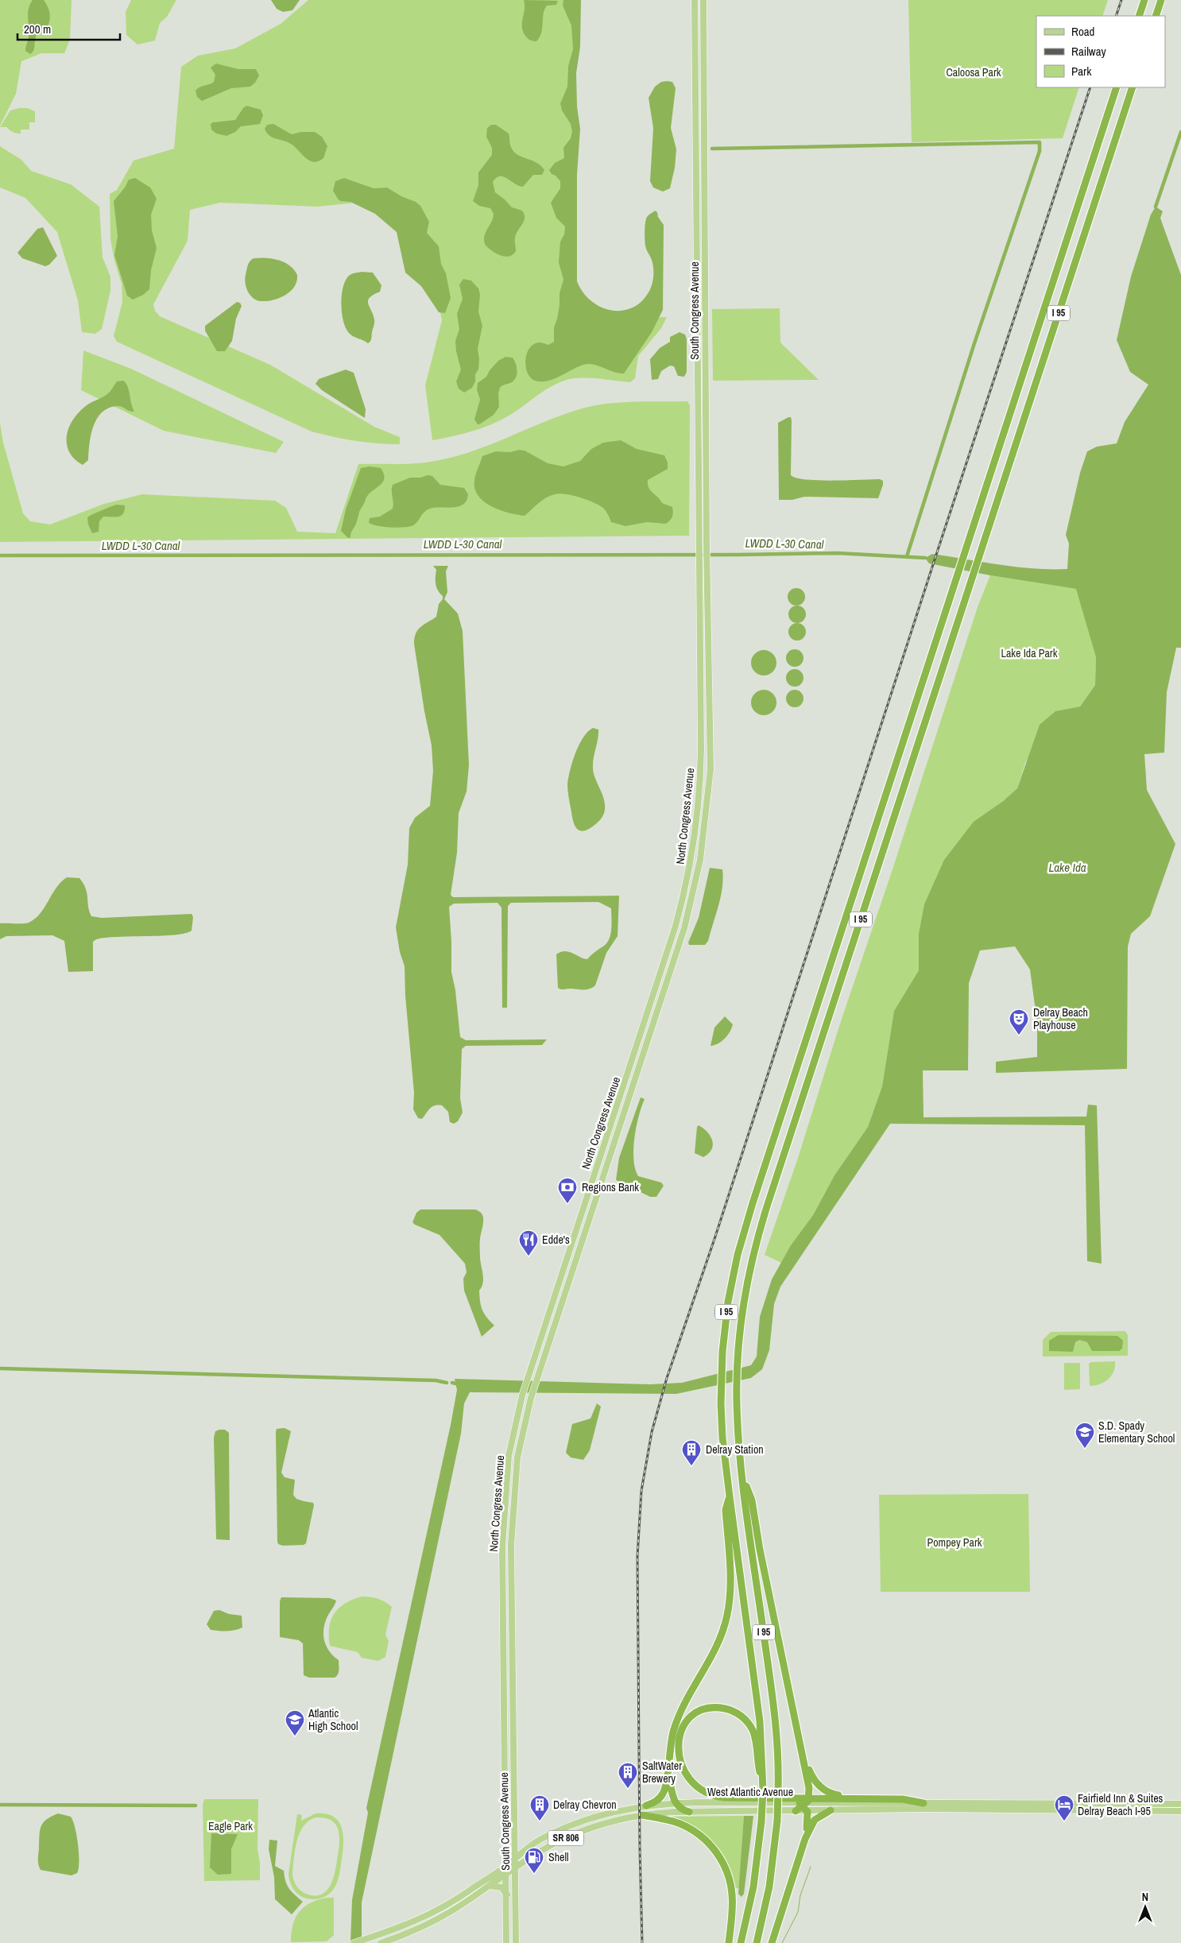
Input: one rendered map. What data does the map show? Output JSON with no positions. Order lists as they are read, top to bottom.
{
  "streets": {
    "highway": ["I 95"],
    "main road": [
      "South Congress Avenue",
      "North Congress Avenue",
      "West Atlantic Avenue",
      "SR 806"
    ]
  },
  "crossings": [
    ["South Congress Avenue", "North Congress Avenue"],
    ["South Congress Avenue", "West Atlantic Avenue"]
  ],
  "water": ["LWDD L-30 Canal", "Lake Ida"],
  "parks": [
    "Caloosa Park",
    "Lake Ida Park",
    "Pompey Park",
    "Eagle Park"
  ],
  "places": {
    "theatre": ["Delray Beach Playhouse"],
    "bank": ["Regions Bank"],
    "restaurant": ["Edde's"],
    "school or university": ["S.D. Spady Elementary School", "Atlantic High School"],
    "building": ["Delray Station", "SaltWater Brewery", "Delray Chevron"],
    "hotel": ["Fairfield Inn & Suites Delray Beach I-95"],
    "fuel station": ["Shell"]
  },
  "legend": ["Road", "Railway", "Park"],
  "scale_bar": "200 m",
  "north": "top"
}
